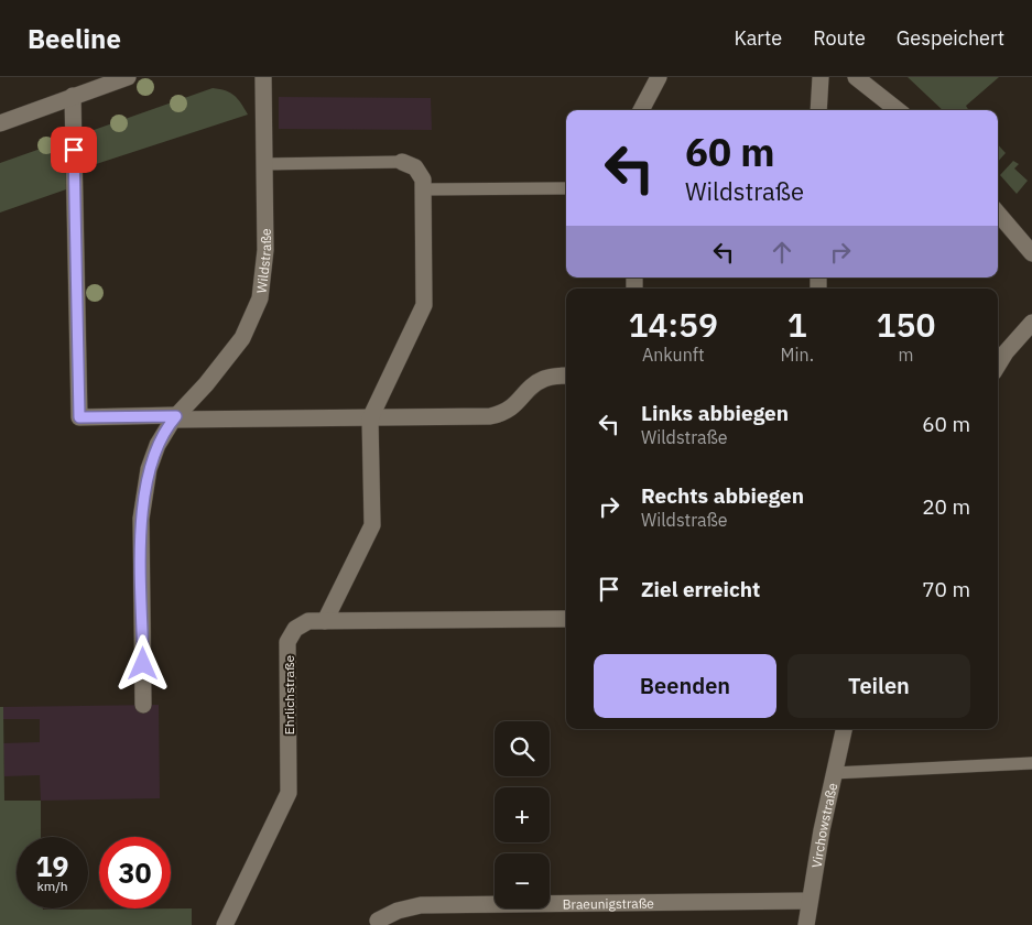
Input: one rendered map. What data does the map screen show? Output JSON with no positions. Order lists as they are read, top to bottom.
{
  "streets": {
    "street": [
      "Wildstraße",
      "Ehrlichstraße",
      "Virchowstraße",
      "Braeunigstraße"
    ]
  },
  "crossings": [
    ["Virchowstraße", "Braeunigstraße"]
  ],
  "page": {
    "header": "Beeline",
    "nav": ["Karte", "Route", "Gespeichert"],
    "turn": ["60 m", "Wildstraße"],
    "eta": [
      "14:59",
      "Ankunft",
      "1",
      "Min.",
      "150",
      "m"
    ],
    "list": [
      {
        "name": "Links abbiegen",
        "note": "Wildstraße",
        "value": "60 m"
      },
      {
        "name": "Rechts abbiegen",
        "note": "Wildstraße",
        "value": "20 m"
      },
      {
        "name": "Ziel erreicht",
        "value": "70 m"
      }
    ],
    "buttons": ["Beenden", "Teilen"],
    "map_buttons": ["+", "−"],
    "speed": "19 km/h",
    "limit": "30"
  }
}
